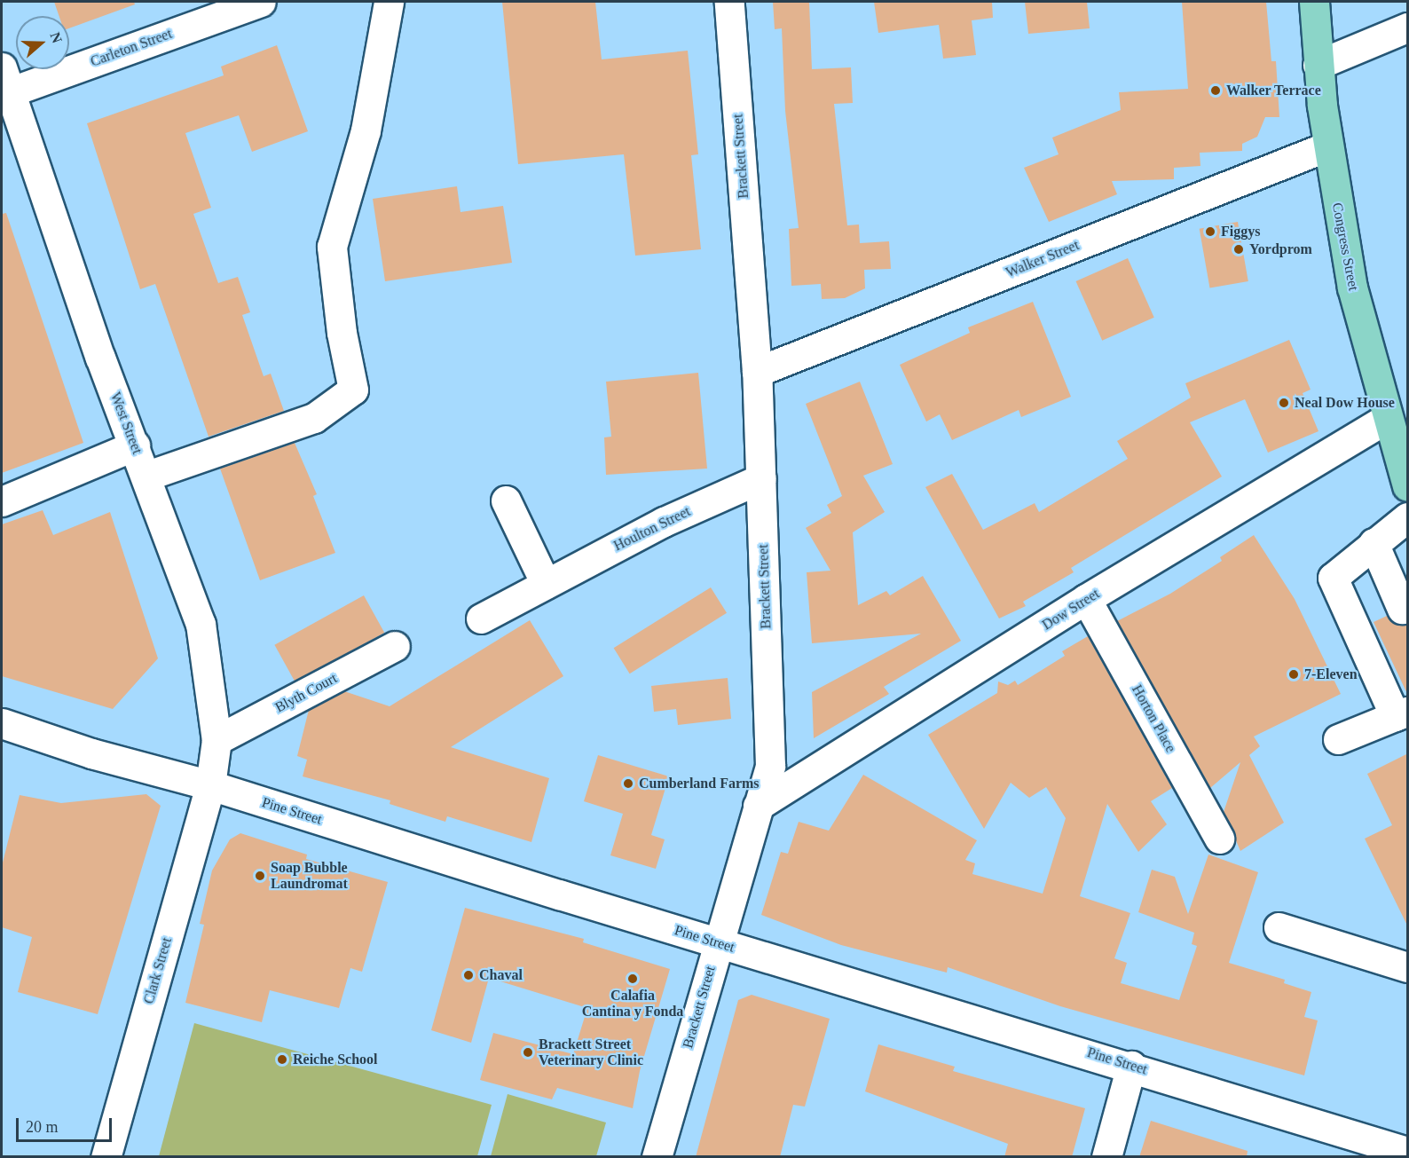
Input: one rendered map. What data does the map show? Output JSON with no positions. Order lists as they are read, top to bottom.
{
  "streets": {
    "main road": ["Congress Street"],
    "street": [
      "Carleton Street",
      "Brackett Street",
      "Walker Street",
      "West Street",
      "Houlton Street",
      "Dow Street",
      "Blyth Court",
      "Horton Place",
      "Pine Street",
      "Clark Street"
    ]
  },
  "crossings": [
    ["Carleton Street", "West Street"],
    ["Brackett Street", "Walker Street"],
    ["Brackett Street", "Houlton Street"],
    ["Brackett Street", "Dow Street"],
    ["Brackett Street", "Pine Street"],
    ["Congress Street", "Walker Street"],
    ["Congress Street", "Dow Street"],
    ["West Street", "Blyth Court"],
    ["West Street", "Pine Street"],
    ["West Street", "Clark Street"],
    ["Dow Street", "Horton Place"],
    ["Pine Street", "Clark Street"]
  ],
  "places": [
    "Walker Terrace",
    "Figgys",
    "Yordprom",
    "Neal Dow House",
    "7-Eleven",
    "Cumberland Farms",
    "Soap Bubble Laundromat",
    "Chaval",
    "Calafia Cantina y Fonda",
    "Brackett Street Veterinary Clinic",
    "Reiche School"
  ],
  "scale_bar": "20 m",
  "north": "right"
}
